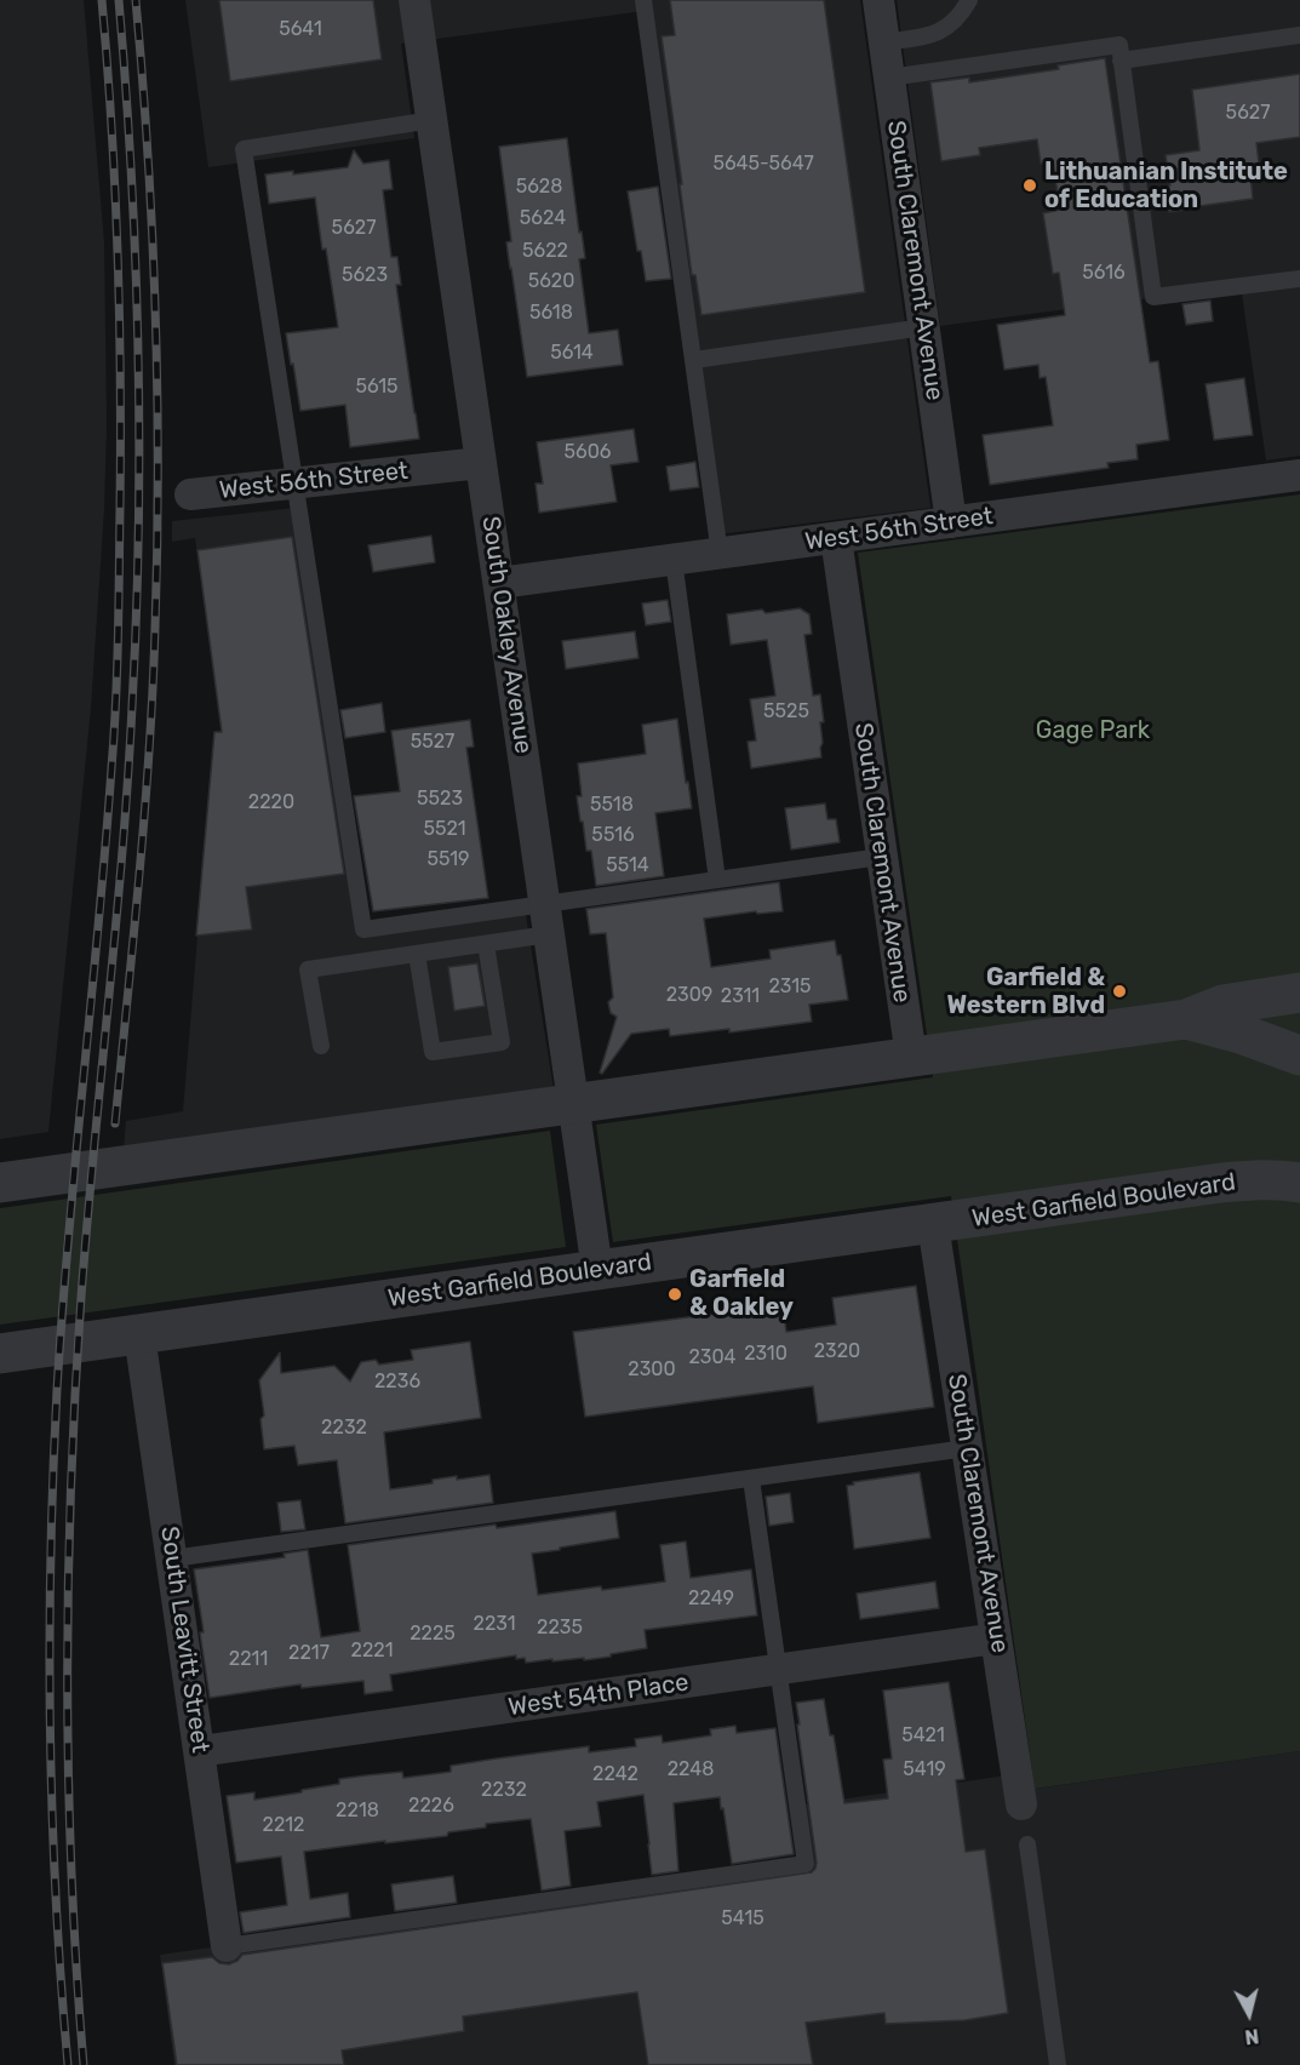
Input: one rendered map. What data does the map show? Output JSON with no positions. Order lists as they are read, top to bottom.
{
  "streets": {
    "street": [
      "South Claremont Avenue",
      "West 56th Street",
      "South Oakley Avenue",
      "West Garfield Boulevard",
      "South Leavitt Street",
      "West 54th Place"
    ]
  },
  "crossings": [
    ["South Claremont Avenue", "West 56th Street"],
    ["South Claremont Avenue", "West Garfield Boulevard"],
    ["South Claremont Avenue", "West 54th Place"],
    ["West 56th Street", "South Oakley Avenue"],
    ["South Oakley Avenue", "West Garfield Boulevard"],
    ["West Garfield Boulevard", "South Leavitt Street"],
    ["South Leavitt Street", "West 54th Place"]
  ],
  "parks": ["Gage Park"],
  "places": ["Lithuanian Institute of Education", "Garfield & Western Blvd", "Garfield & Oakley"],
  "house_numbers": [
    "5641",
    "5627",
    "5645-5647",
    "5628",
    "5624",
    "5627",
    "5622",
    "5616",
    "5623",
    "5620",
    "5618",
    "5614",
    "5615",
    "5606",
    "5525",
    "5527",
    "5523",
    "2220",
    "5518",
    "5521",
    "5516",
    "5519",
    "5514",
    "2315",
    "2309",
    "2311",
    "2320",
    "2310",
    "2304",
    "2300",
    "2236",
    "2232",
    "2249",
    "2231",
    "2235",
    "2225",
    "2221",
    "2217",
    "2211",
    "5421",
    "2248",
    "5419",
    "2242",
    "2232",
    "2226",
    "2218",
    "2212",
    "5415"
  ],
  "north": "bottom"
}
